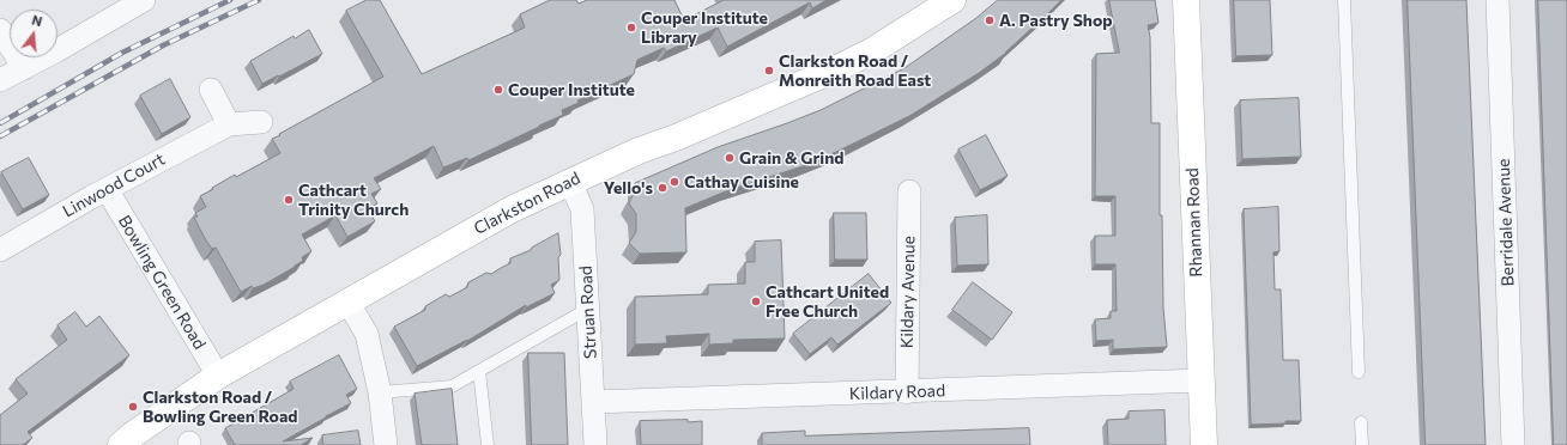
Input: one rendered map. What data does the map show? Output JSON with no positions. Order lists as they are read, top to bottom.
{
  "streets": {
    "main road": ["Clarkston Road", "Rhannan Road"],
    "street": [
      "Linwood Court",
      "Berridale Avenue",
      "Bowling Green Road",
      "Kildary Avenue",
      "Struan Road",
      "Kildary Road"
    ]
  },
  "crossings": [
    ["Linwood Court", "Bowling Green Road"],
    ["Clarkston Road", "Bowling Green Road"],
    ["Clarkston Road", "Struan Road"],
    ["Rhannan Road", "Kildary Road"],
    ["Kildary Avenue", "Kildary Road"],
    ["Struan Road", "Kildary Road"]
  ],
  "places": [
    "A. Pastry Shop",
    "Couper Institute Library",
    "Clarkston Road / Monreith Road East",
    "Couper Institute",
    "Grain & Grind",
    "Cathay Cuisine",
    "Yello's",
    "Cathcart Trinity Church",
    "Cathcart United Free Church",
    "Clarkston Road / Bowling Green Road"
  ],
  "north": "top"
}
